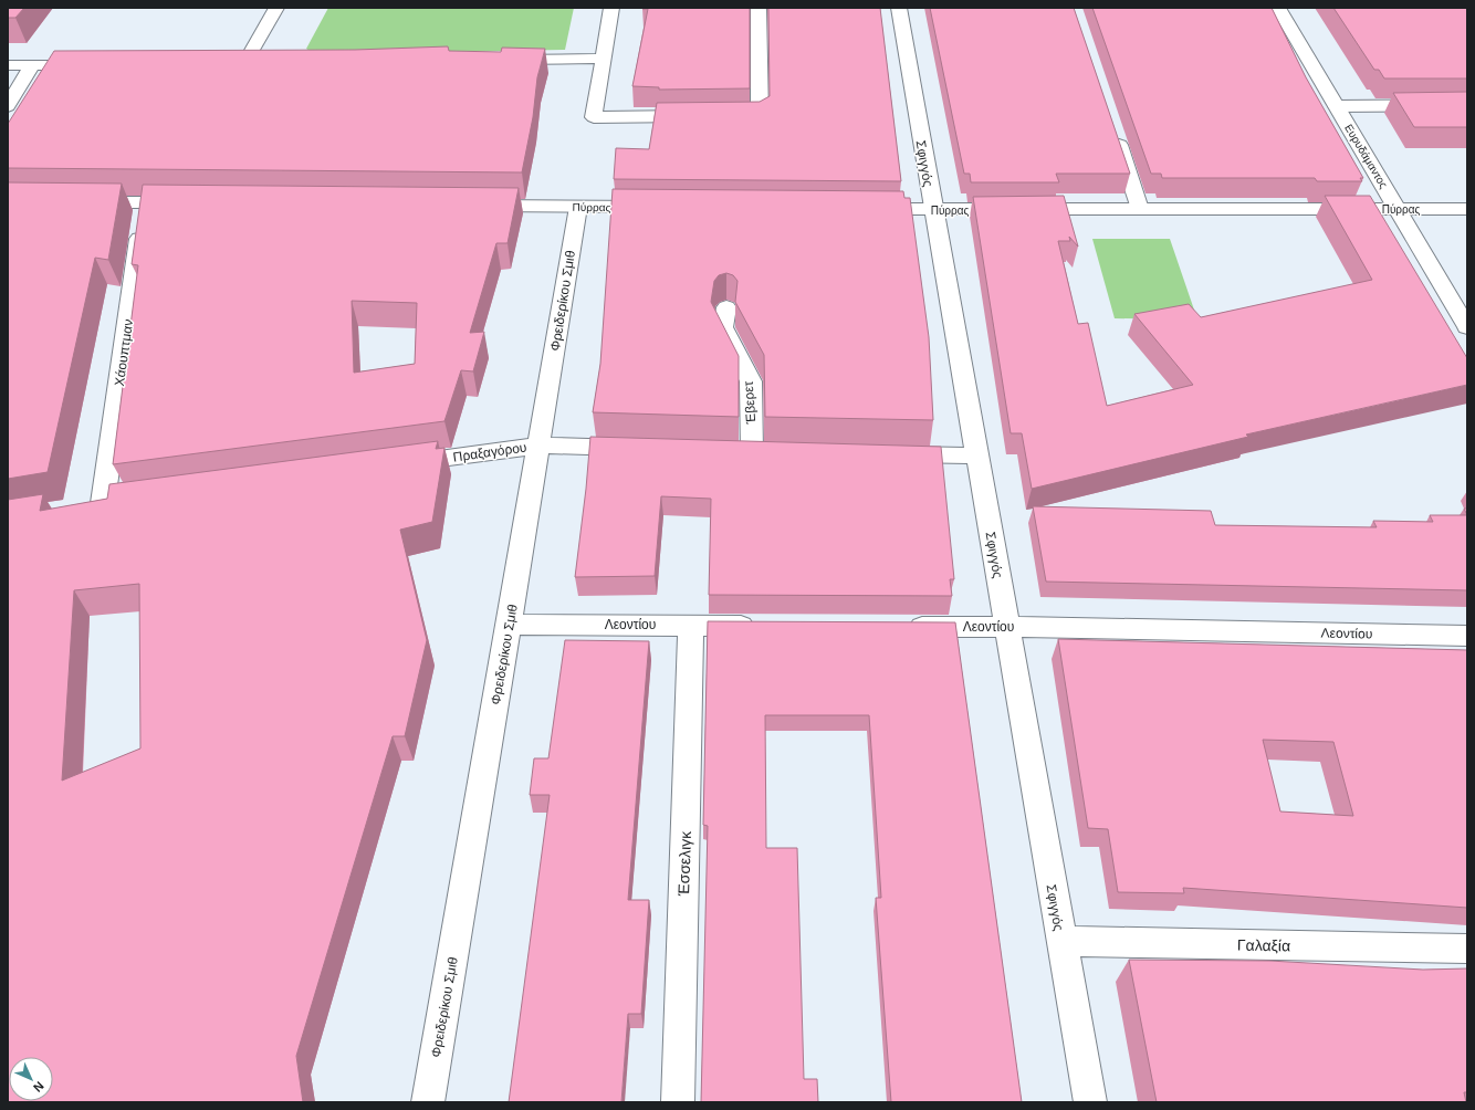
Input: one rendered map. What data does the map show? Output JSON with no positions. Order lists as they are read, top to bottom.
{
  "streets": {
    "street": [
      "Ευρυδάμαντος",
      "Σφιγγός",
      "Πύρρας",
      "Φρειδερίκου Σμιθ",
      "Χάουπτμαν",
      "Έβερετ",
      "Πραξαγόρου",
      "Λεοντίου",
      "Έσσελιγκ",
      "Γαλαξία"
    ]
  },
  "crossings": [
    ["Ευρυδάμαντος", "Πύρρας"],
    ["Σφιγγός", "Πύρρας"],
    ["Σφιγγός", "Λεοντίου"],
    ["Σφιγγός", "Γαλαξία"],
    ["Πύρρας", "Φρειδερίκου Σμιθ"],
    ["Φρειδερίκου Σμιθ", "Πραξαγόρου"],
    ["Φρειδερίκου Σμιθ", "Λεοντίου"],
    ["Λεοντίου", "Έσσελιγκ"]
  ],
  "north": "bottom right"
}
